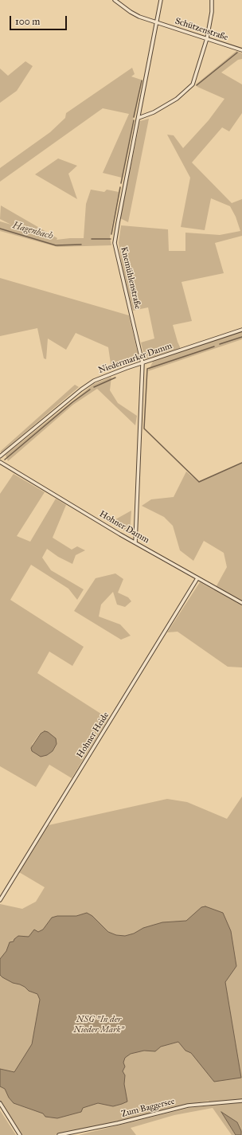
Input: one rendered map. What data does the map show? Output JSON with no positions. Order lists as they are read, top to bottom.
{
  "streets": {
    "street": [
      "Schützenstraße",
      "Knemühlenstraße",
      "Niedermarker Damm",
      "Hohner Damm",
      "Hohner Heide",
      "Zum Baggersee"
    ]
  },
  "crossings": [
    ["Schützenstraße", "Knemühlenstraße"],
    ["Knemühlenstraße", "Niedermarker Damm"],
    ["Knemühlenstraße", "Hohner Damm"],
    ["Hohner Damm", "Hohner Heide"]
  ],
  "water": ["Hagenbach"],
  "parks": ["NSG \"In der Nieder Mark\""],
  "scale_bar": "100 m"
}
